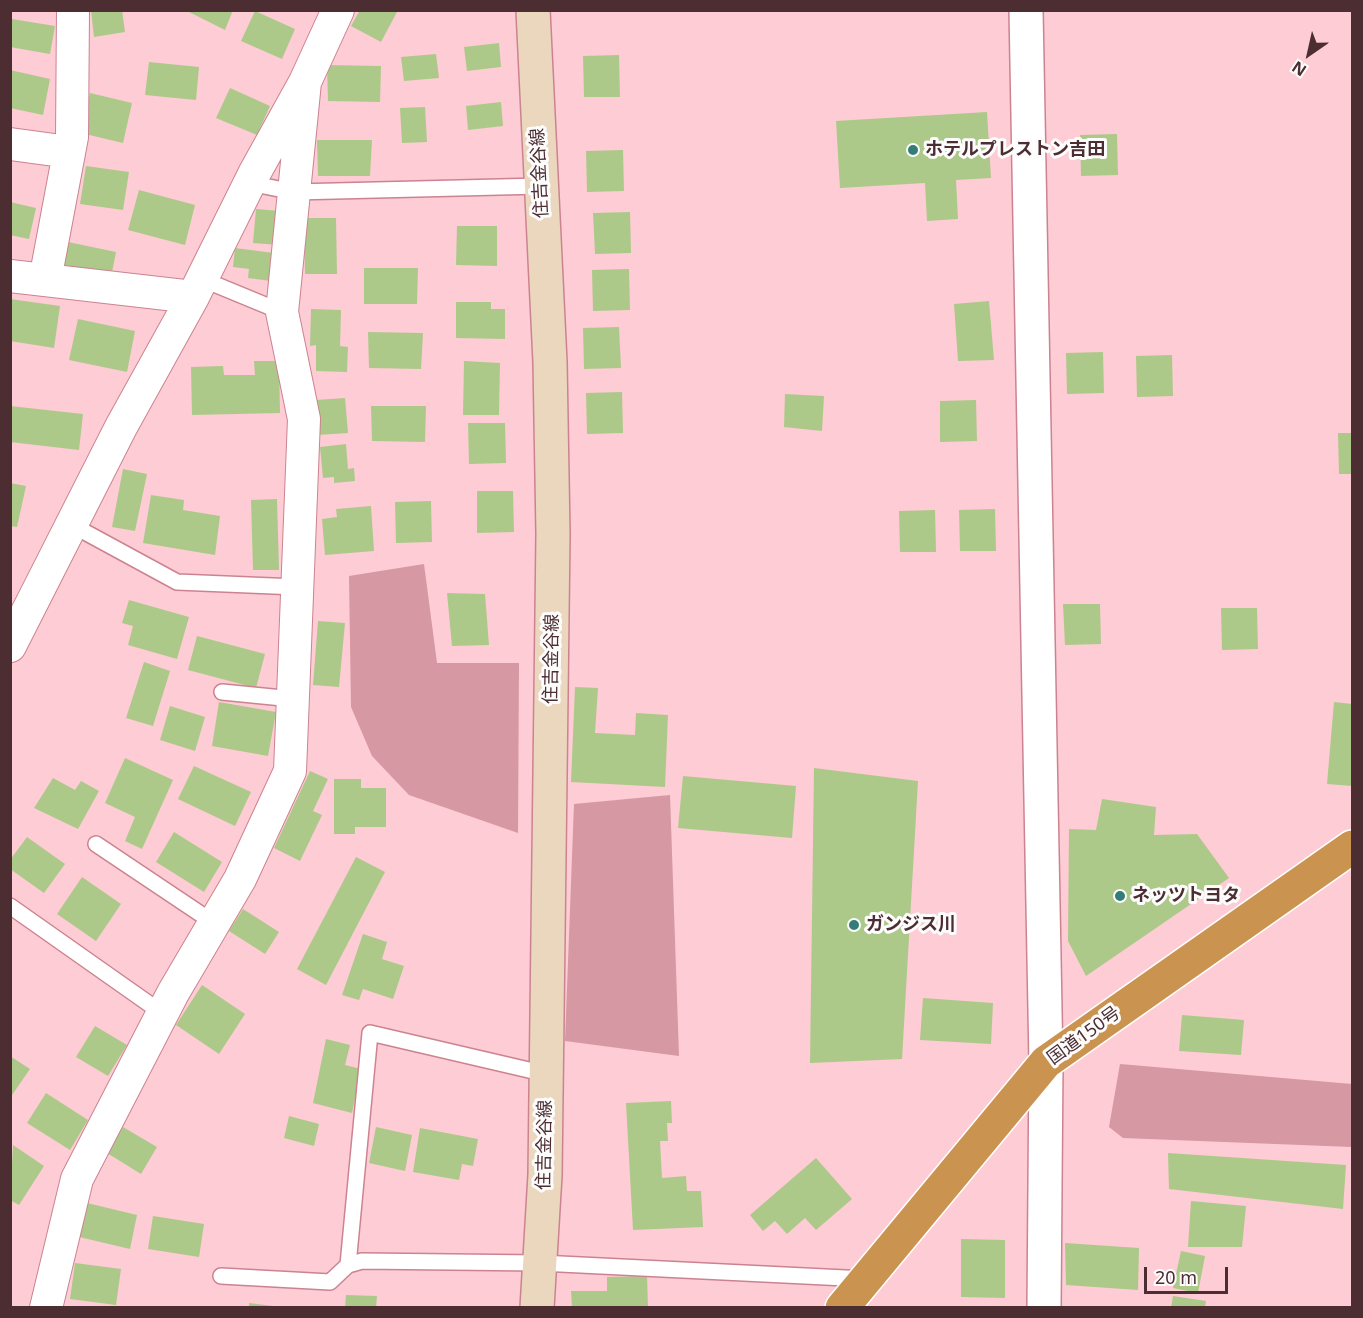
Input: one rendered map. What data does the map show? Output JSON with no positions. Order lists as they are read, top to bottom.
{
  "streets": {
    "highway": ["国道150号"],
    "main road": ["住吉金谷線"]
  },
  "places": ["ホテルプレストン吉田", "ネッツトヨタ", "ガンジス川"],
  "scale_bar": "20 m",
  "north": "bottom left"
}
